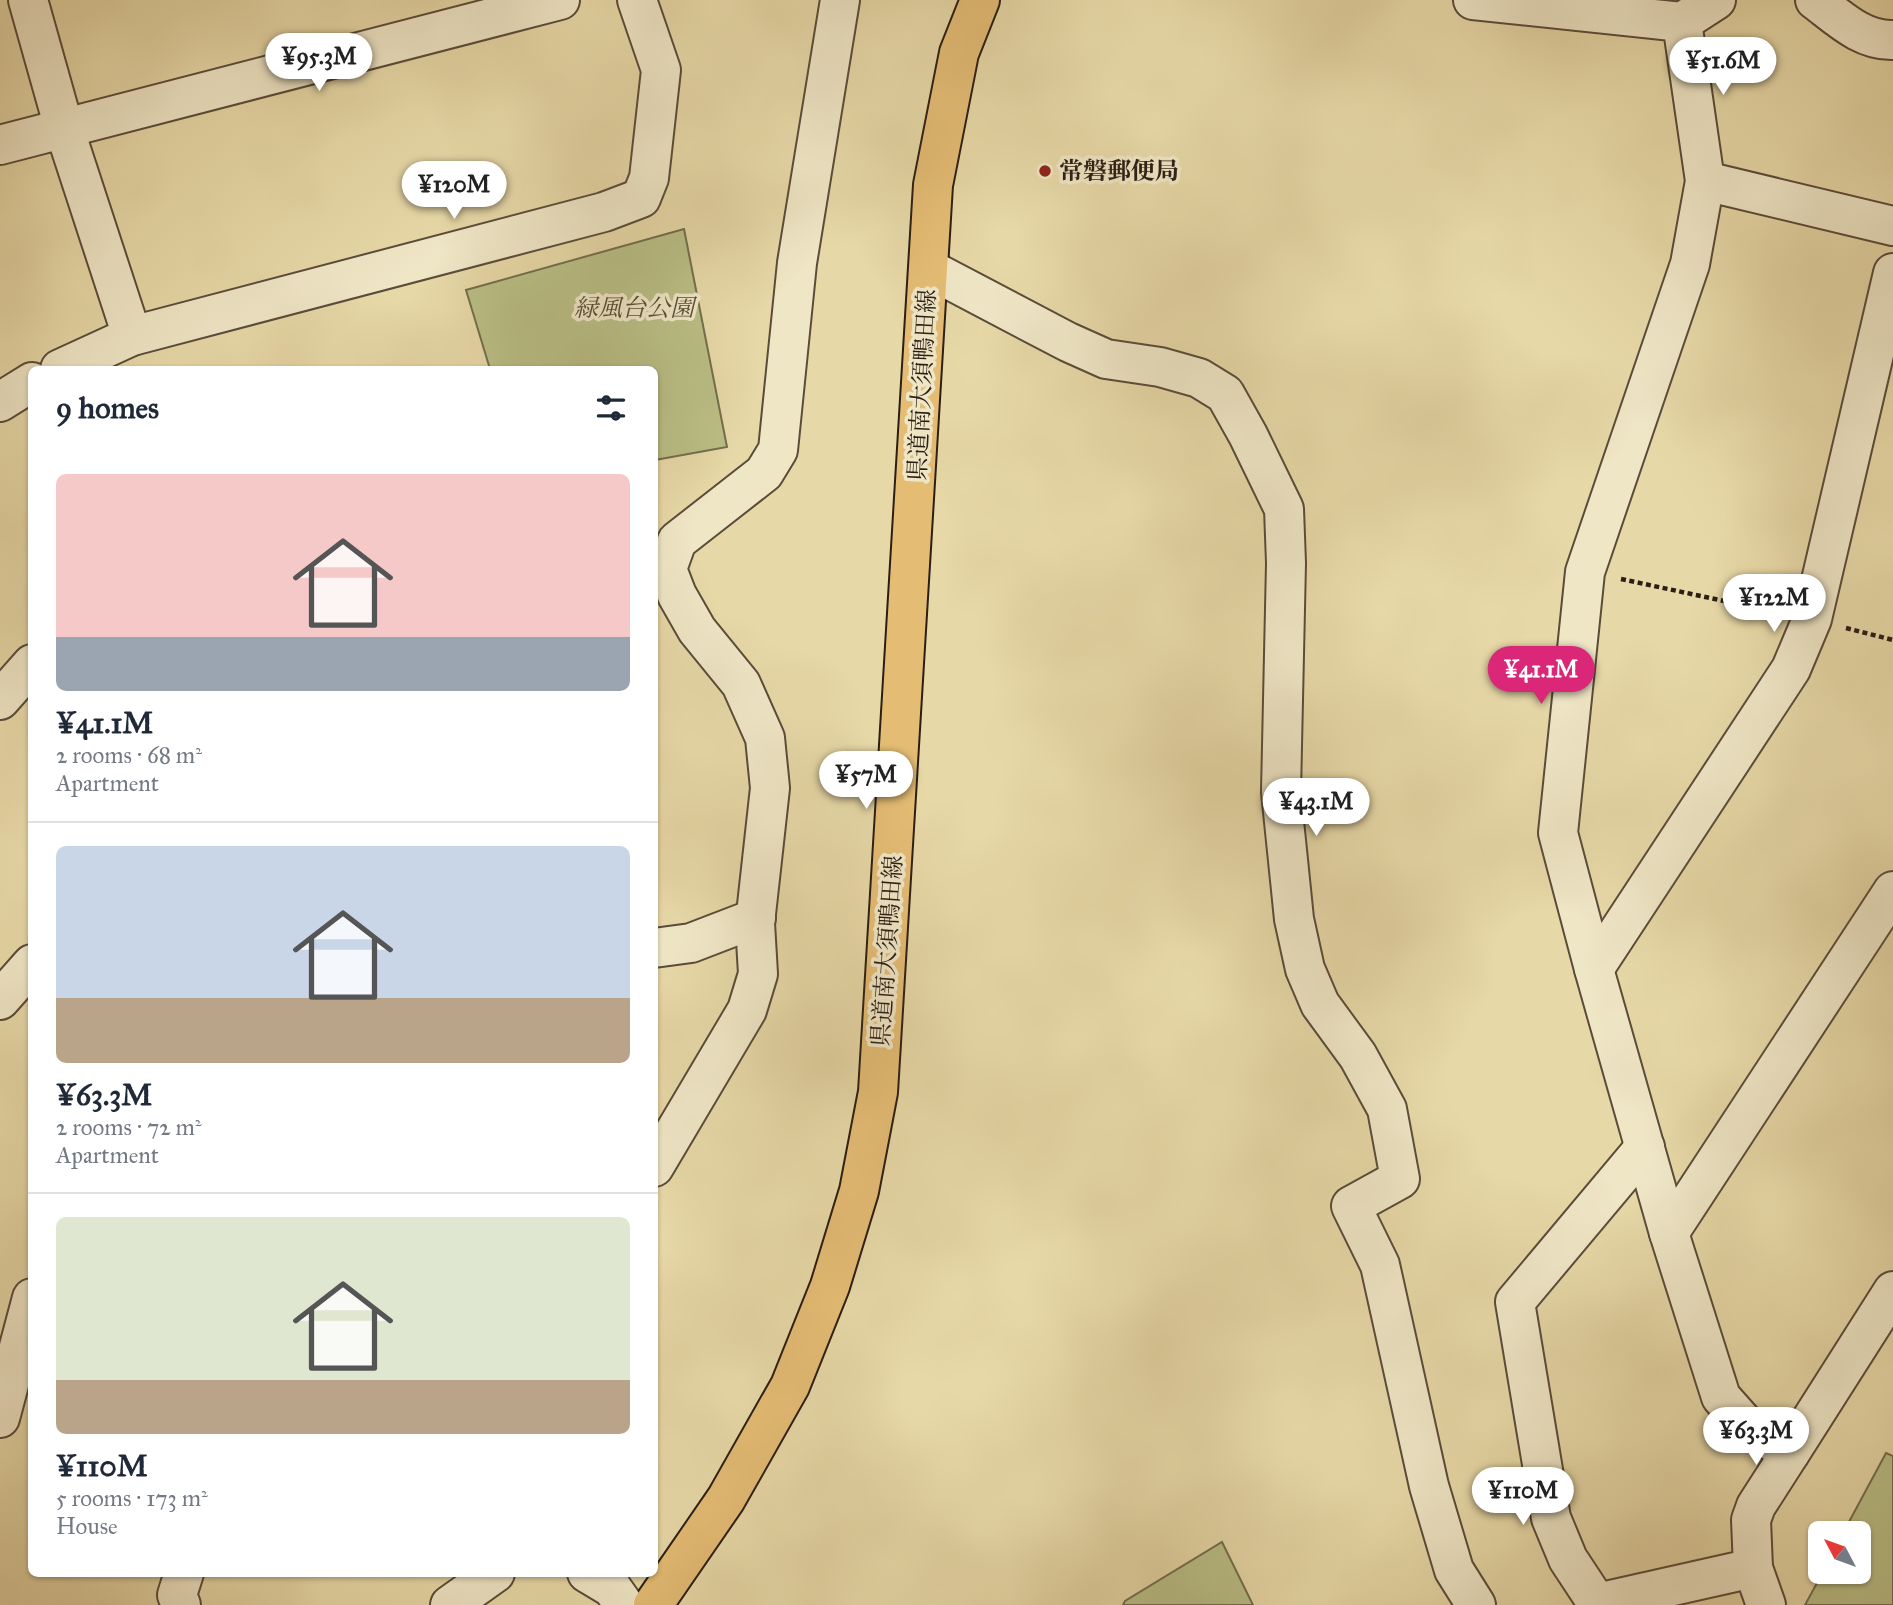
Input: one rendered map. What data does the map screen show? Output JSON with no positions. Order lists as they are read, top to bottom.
{
  "streets": {
    "main road": ["県道南大須鴨田線"]
  },
  "parks": ["緑風台公園"],
  "places": ["常磐郵便局"],
  "north": "top left",
  "page": {
    "price": [
      "¥95.3M",
      "¥51.6M",
      "¥120M",
      "¥122M",
      "¥41.1M",
      "¥57M",
      "¥43.1M",
      "¥63.3M",
      "¥110M"
    ],
    "heading": "9 homes",
    "list": [
      {
        "name": "¥41.1M",
        "note": "2 rooms · 68 m² · Apartment"
      },
      {
        "name": "¥63.3M",
        "note": "2 rooms · 72 m² · Apartment"
      },
      {
        "name": "¥110M",
        "note": "5 rooms · 173 m² · House"
      }
    ]
  }
}
